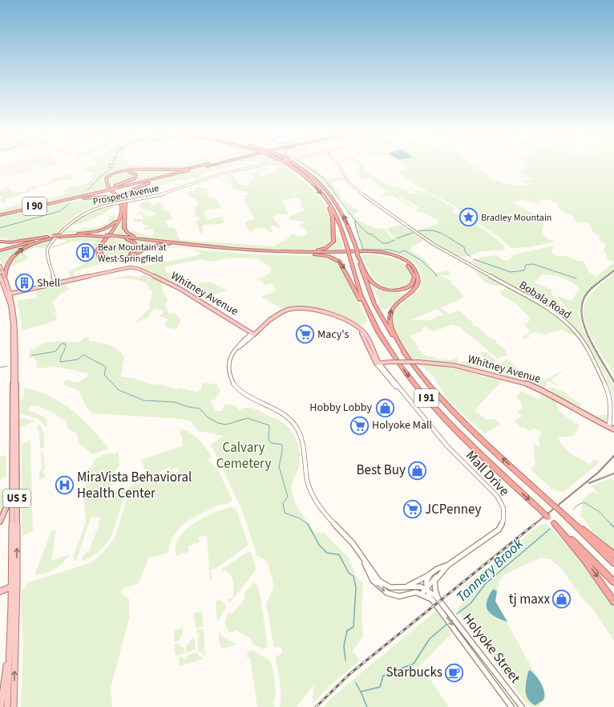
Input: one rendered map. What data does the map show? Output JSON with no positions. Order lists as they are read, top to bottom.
{
  "streets": {
    "highway": ["I 90", "I 91"],
    "main road": ["Whitney Avenue", "US 5"],
    "street": [
      "Prospect Avenue",
      "Bobala Road",
      "Mall Drive",
      "Holyoke Street"
    ]
  },
  "crossings": [
    ["Prospect Avenue", "Whitney Avenue"],
    ["Whitney Avenue", "Bobala Road"],
    ["Whitney Avenue", "Mall Drive"],
    ["Whitney Avenue", "US 5"],
    ["Whitney Avenue", "Holyoke Street"],
    ["Mall Drive", "Holyoke Street"]
  ],
  "water": ["Tannery Brook"],
  "parks": ["Calvary Cemetery"],
  "places": {
    "place": ["Bradley Mountain"],
    "building": ["Bear Mountain at West Springfield", "Shell"],
    "supermarket": ["Macy's", "Holyoke Mall", "JCPenney"],
    "shop": ["Hobby Lobby", "Best Buy", "tj maxx"],
    "hospital": ["MiraVista Behavioral Health Center"],
    "cafe": ["Starbucks"]
  }
}
